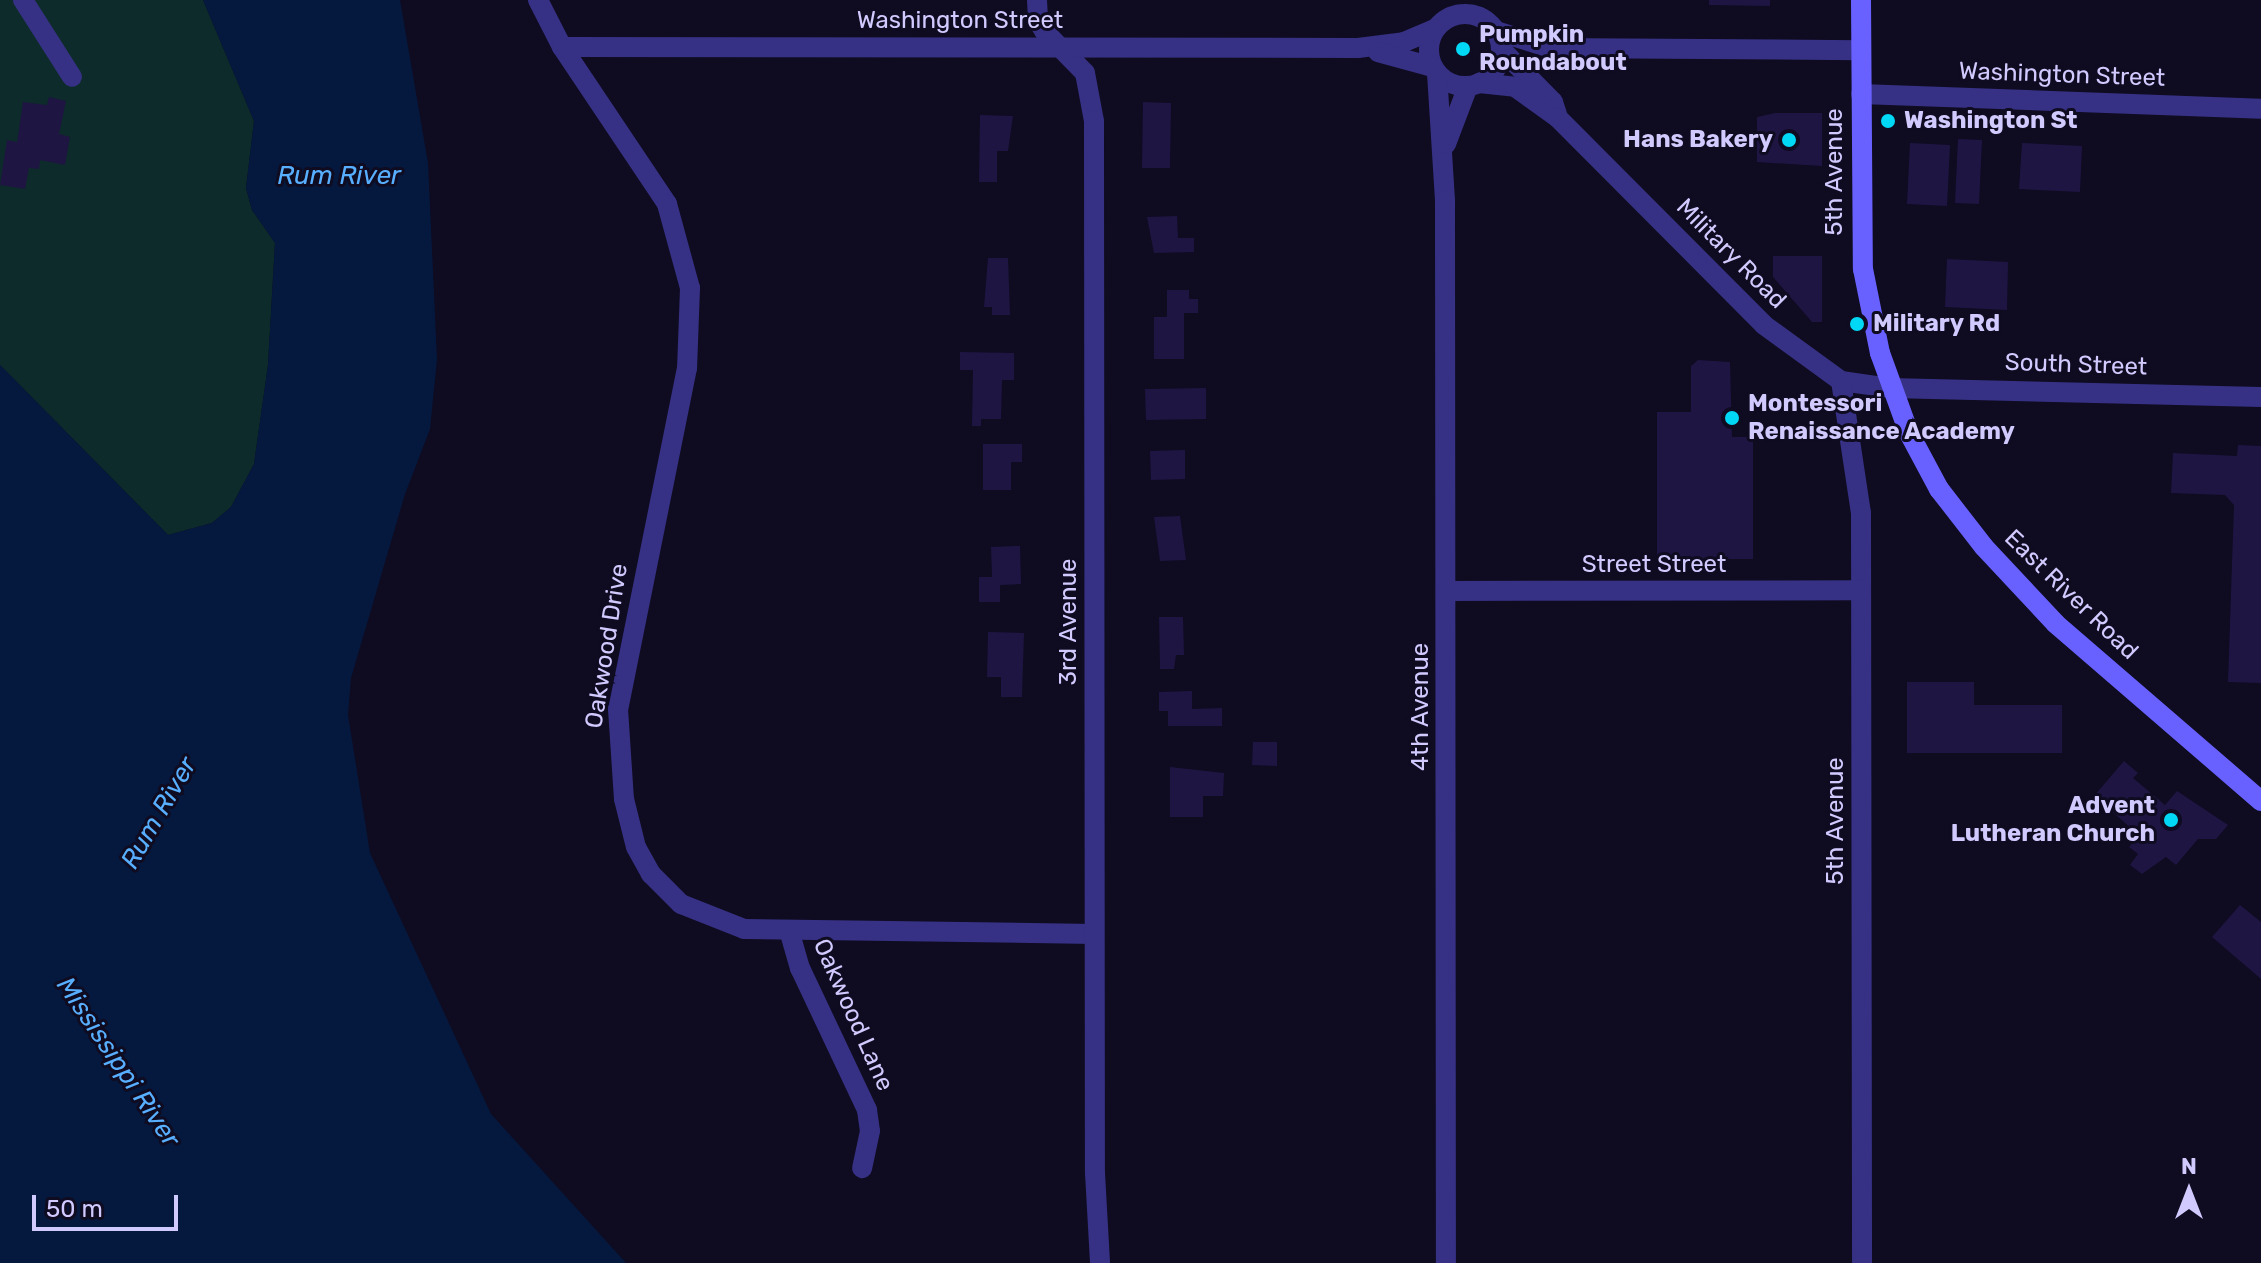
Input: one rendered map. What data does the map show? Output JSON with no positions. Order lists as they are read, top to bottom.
{
  "streets": {
    "main road": ["5th Avenue", "East River Road"],
    "street": [
      "Washington Street",
      "Military Road",
      "South Street",
      "Street Street",
      "3rd Avenue",
      "Oakwood Drive",
      "4th Avenue",
      "Oakwood Lane"
    ]
  },
  "crossings": [
    ["Washington Street", "5th Avenue"],
    ["Washington Street", "Military Road"],
    ["Washington Street", "3rd Avenue"],
    ["Washington Street", "Oakwood Drive"],
    ["Washington Street", "4th Avenue"],
    ["5th Avenue", "Military Road"],
    ["5th Avenue", "South Street"],
    ["5th Avenue", "Street Street"],
    ["5th Avenue", "East River Road"],
    ["Military Road", "South Street"],
    ["Military Road", "East River Road"],
    ["Military Road", "4th Avenue"],
    ["South Street", "East River Road"],
    ["Street Street", "4th Avenue"],
    ["3rd Avenue", "Oakwood Drive"],
    ["Oakwood Drive", "Oakwood Lane"]
  ],
  "water": ["Rum River", "Mississippi River"],
  "places": [
    "Pumpkin Roundabout",
    "Washington St",
    "Hans Bakery",
    "Military Rd",
    "Montessori Renaissance Academy",
    "Advent Lutheran Church"
  ],
  "scale_bar": "50 m",
  "north": "top"
}
